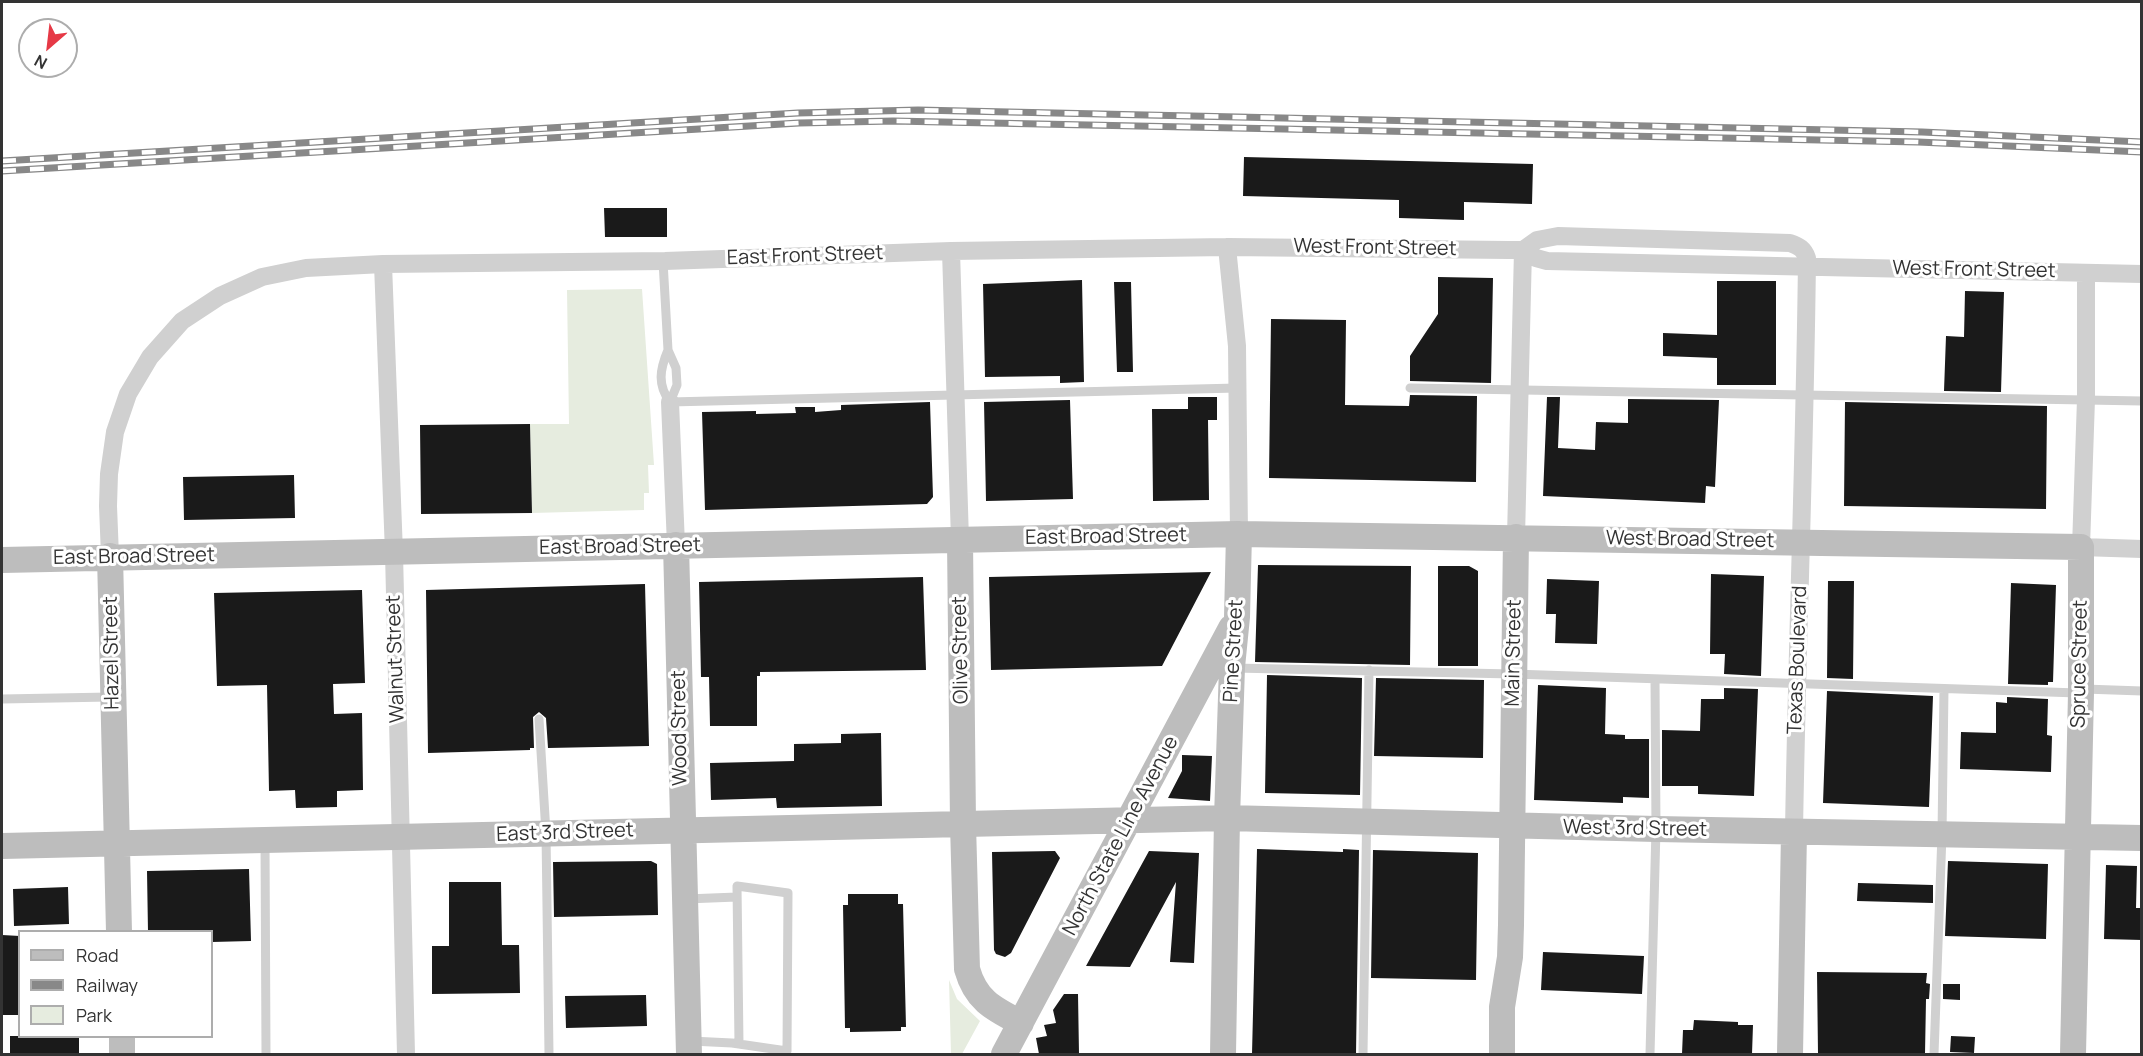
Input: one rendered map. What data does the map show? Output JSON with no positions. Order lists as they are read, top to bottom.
{
  "streets": {
    "street": [
      "West Front Street",
      "East Front Street",
      "East Broad Street",
      "West Broad Street",
      "Olive Street",
      "Pine Street",
      "Hazel Street",
      "Main Street",
      "Walnut Street",
      "Texas Boulevard",
      "Spruce Street",
      "Wood Street",
      "West 3rd Street",
      "East 3rd Street",
      "North State Line Avenue"
    ]
  },
  "crossings": [
    ["West Front Street", "East Front Street"],
    ["West Front Street", "Pine Street"],
    ["West Front Street", "Main Street"],
    ["West Front Street", "Texas Boulevard"],
    ["West Front Street", "Spruce Street"],
    ["East Front Street", "Olive Street"],
    ["East Front Street", "Pine Street"],
    ["East Front Street", "Hazel Street"],
    ["East Front Street", "Walnut Street"],
    ["East Broad Street", "West Broad Street"],
    ["East Broad Street", "Olive Street"],
    ["East Broad Street", "Pine Street"],
    ["East Broad Street", "Hazel Street"],
    ["East Broad Street", "Walnut Street"],
    ["East Broad Street", "Wood Street"],
    ["West Broad Street", "Pine Street"],
    ["West Broad Street", "Main Street"],
    ["West Broad Street", "Texas Boulevard"],
    ["West Broad Street", "Spruce Street"],
    ["Olive Street", "East 3rd Street"],
    ["Olive Street", "North State Line Avenue"],
    ["Pine Street", "West 3rd Street"],
    ["Pine Street", "North State Line Avenue"],
    ["Hazel Street", "Walnut Street"],
    ["Hazel Street", "East 3rd Street"],
    ["Main Street", "West 3rd Street"],
    ["Walnut Street", "East 3rd Street"],
    ["Texas Boulevard", "West 3rd Street"],
    ["Spruce Street", "West 3rd Street"],
    ["Wood Street", "East 3rd Street"],
    ["West 3rd Street", "East 3rd Street"],
    ["West 3rd Street", "North State Line Avenue"],
    ["East 3rd Street", "North State Line Avenue"]
  ],
  "legend": ["Road", "Railway", "Park"],
  "north": "bottom left"
}
